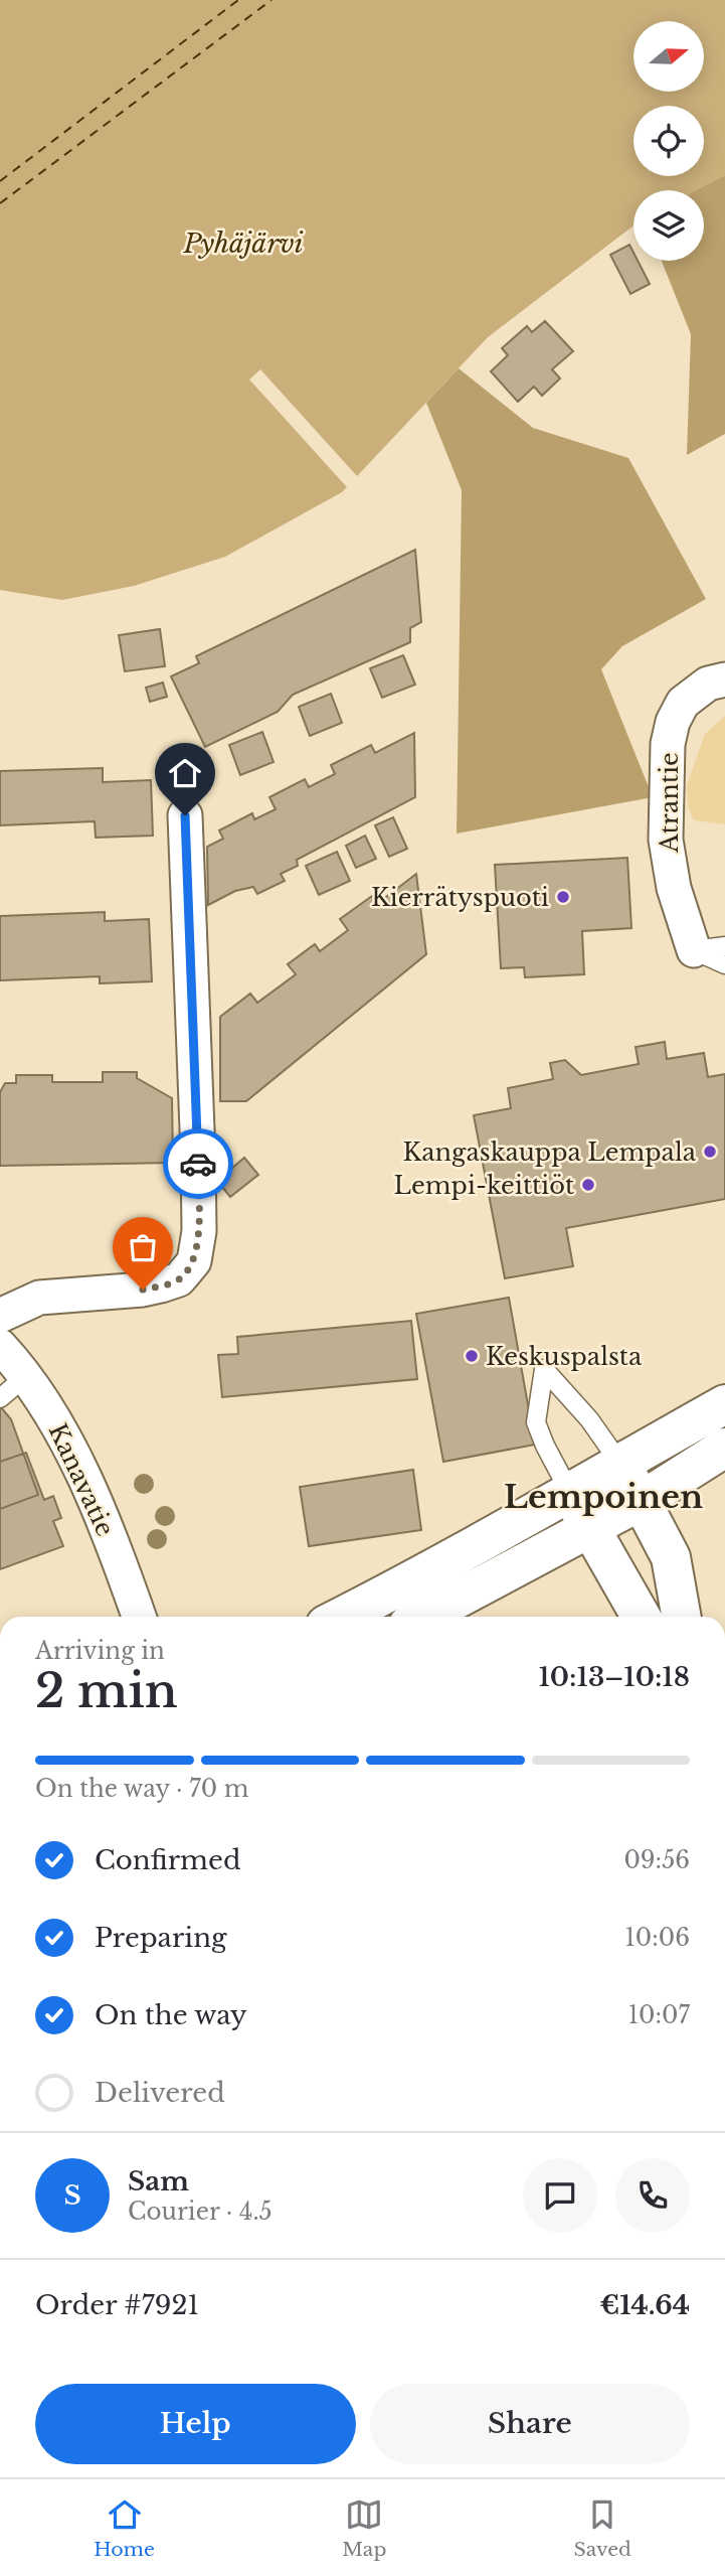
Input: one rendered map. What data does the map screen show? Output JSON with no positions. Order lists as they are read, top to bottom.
{
  "streets": {
    "street": ["Atrantie", "Kanavatie"]
  },
  "districts": ["Lempoinen"],
  "water": ["Pyhäjärvi"],
  "places": [
    "Kierrätyspuoti",
    "Kangaskauppa Lempala",
    "Lempi-keittiöt",
    "Keskuspalsta"
  ],
  "north": "right",
  "page": {
    "heading": ["2 min", "Arriving in", "10:13–10:18"],
    "panel": [
      "Sam",
      "Courier · 4.5",
      "Order #7921",
      "€14.64"
    ],
    "bar": "On the way · 70 m",
    "list": [
      ["Confirmed", "09:56"],
      ["Preparing", "10:06"],
      ["On the way", "10:07"],
      "Delivered"
    ],
    "round": "S",
    "buttons": ["Help", "Share"],
    "tabs": ["Home", "Map", "Saved"]
  }
}
